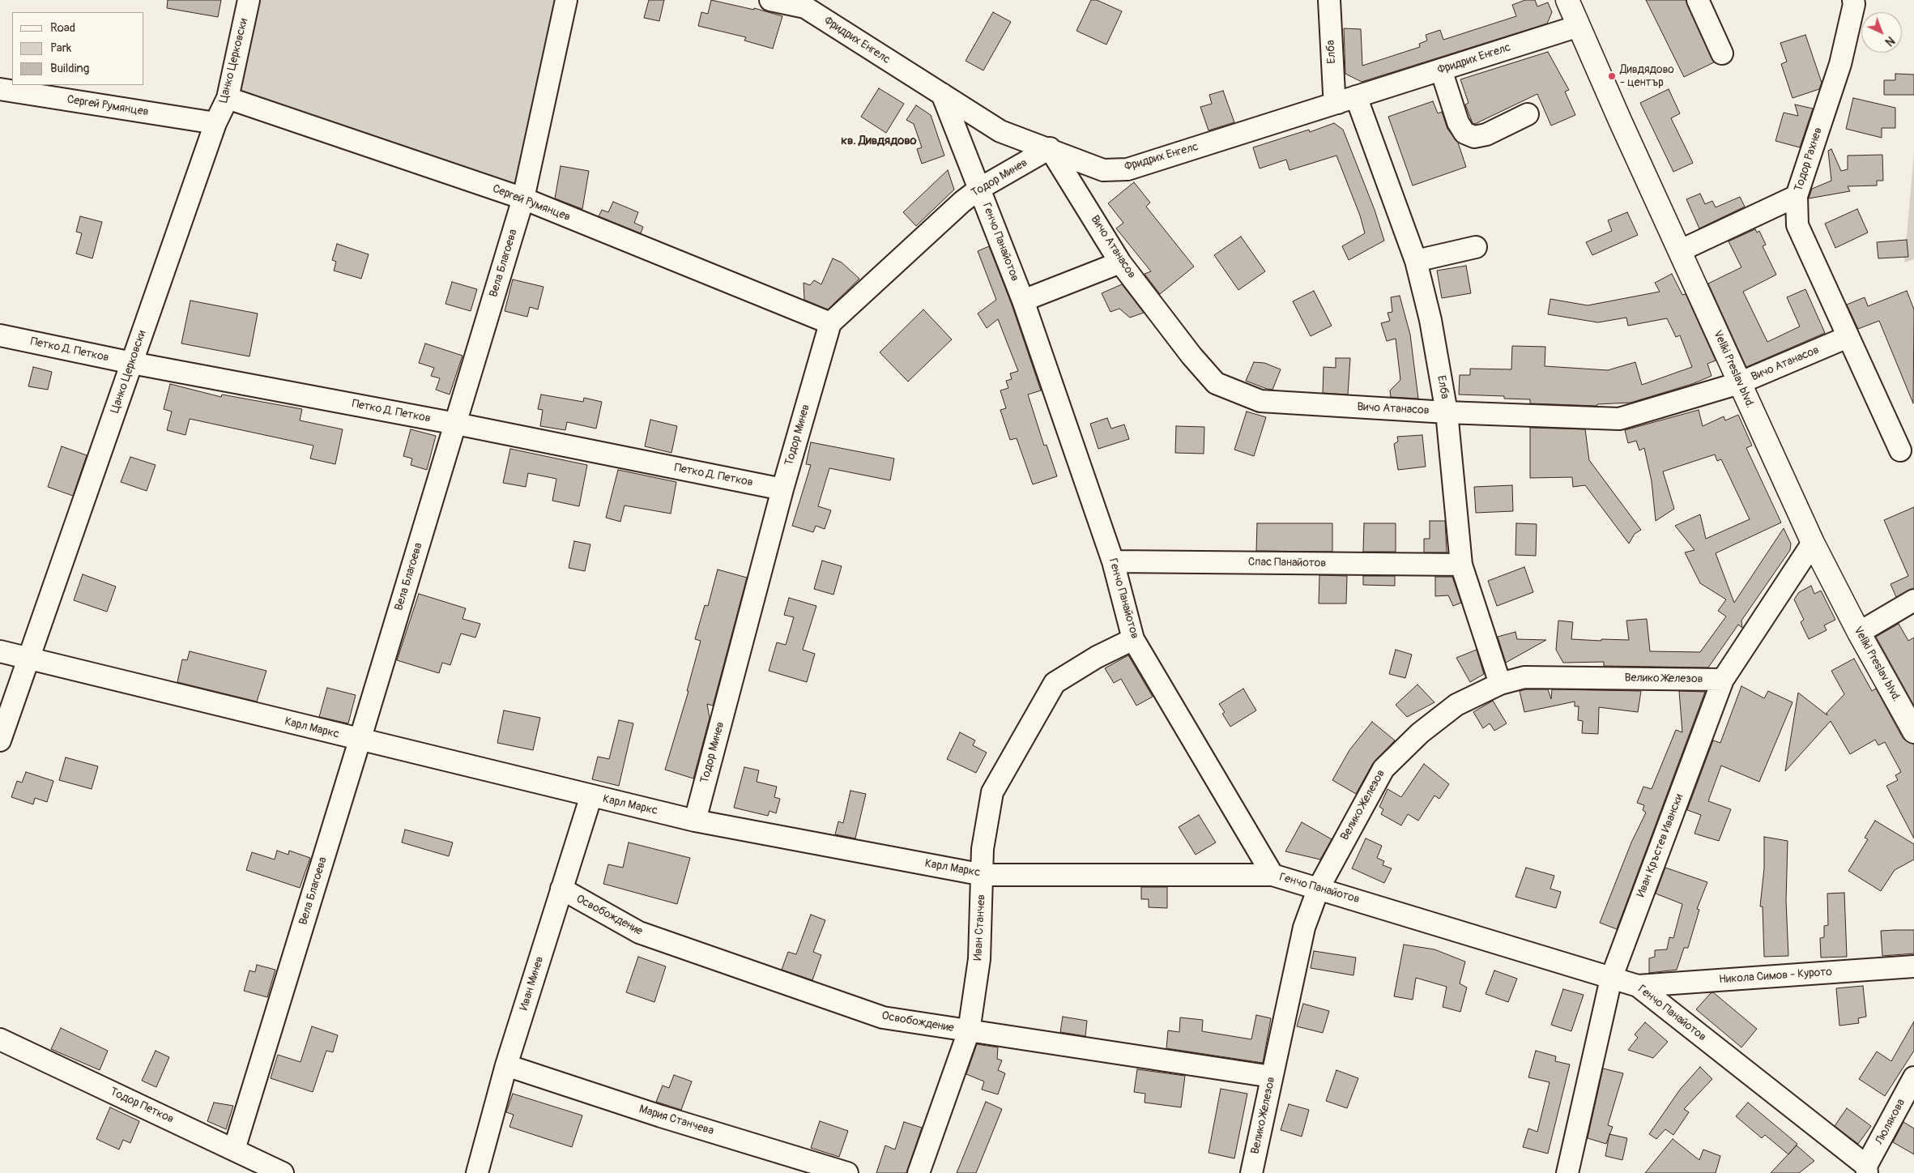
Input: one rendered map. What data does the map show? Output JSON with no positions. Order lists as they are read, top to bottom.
{
  "streets": {
    "main road": ["Veliki Preslav blvd."],
    "street": [
      "Фридрих Енгелс",
      "Елба",
      "Цанко Церковски",
      "Сергей Румянцев",
      "Тодор Рахнев",
      "Тодор Минев",
      "Генчо Панайотов",
      "Вичо Атанасов",
      "Вела Благоева",
      "Петко Д. Петков",
      "Спас Панайотов",
      "Велико Железов",
      "Карл Маркс",
      "Иван Кръстев Ивански",
      "Освобождение",
      "Иван Станчев",
      "Никола Симов - Курото",
      "Иван Минев",
      "Тодор Петков",
      "Мария Станчева",
      "Люлякова"
    ]
  },
  "crossings": [
    ["Фридрих Енгелс", "Елба"],
    ["Фридрих Енгелс", "Тодор Минев"],
    ["Фридрих Енгелс", "Генчо Панайотов"],
    ["Фридрих Енгелс", "Вичо Атанасов"],
    ["Фридрих Енгелс", "Veliki Preslav blvd."],
    ["Елба", "Вичо Атанасов"],
    ["Елба", "Спас Панайотов"],
    ["Елба", "Велико Железов"],
    ["Цанко Церковски", "Сергей Румянцев"],
    ["Цанко Церковски", "Петко Д. Петков"],
    ["Цанко Церковски", "Карл Маркс"],
    ["Сергей Румянцев", "Тодор Минев"],
    ["Сергей Румянцев", "Вела Благоева"],
    ["Тодор Рахнев", "Вичо Атанасов"],
    ["Тодор Минев", "Генчо Панайотов"],
    ["Тодор Минев", "Вичо Атанасов"],
    ["Тодор Минев", "Петко Д. Петков"],
    ["Тодор Минев", "Карл Маркс"],
    ["Генчо Панайотов", "Спас Панайотов"],
    ["Генчо Панайотов", "Велико Железов"],
    ["Генчо Панайотов", "Карл Маркс"],
    ["Генчо Панайотов", "Иван Кръстев Ивански"],
    ["Генчо Панайотов", "Иван Станчев"],
    ["Генчо Панайотов", "Никола Симов - Курото"],
    ["Генчо Панайотов", "Люлякова"],
    ["Вичо Атанасов", "Veliki Preslav blvd."],
    ["Вела Благоева", "Петко Д. Петков"],
    ["Вела Благоева", "Карл Маркс"],
    ["Вела Благоева", "Тодор Петков"],
    ["Veliki Preslav blvd.", "Иван Кръстев Ивански"],
    ["Велико Железов", "Иван Кръстев Ивански"],
    ["Велико Железов", "Освобождение"],
    ["Карл Маркс", "Иван Станчев"],
    ["Карл Маркс", "Иван Минев"],
    ["Освобождение", "Иван Станчев"],
    ["Освобождение", "Иван Минев"],
    ["Иван Минев", "Мария Станчева"]
  ],
  "districts": ["кв. Дивдядово"],
  "places": ["Дивдядово - център"],
  "legend": ["Road", "Park", "Building"],
  "north": "bottom right"
}
